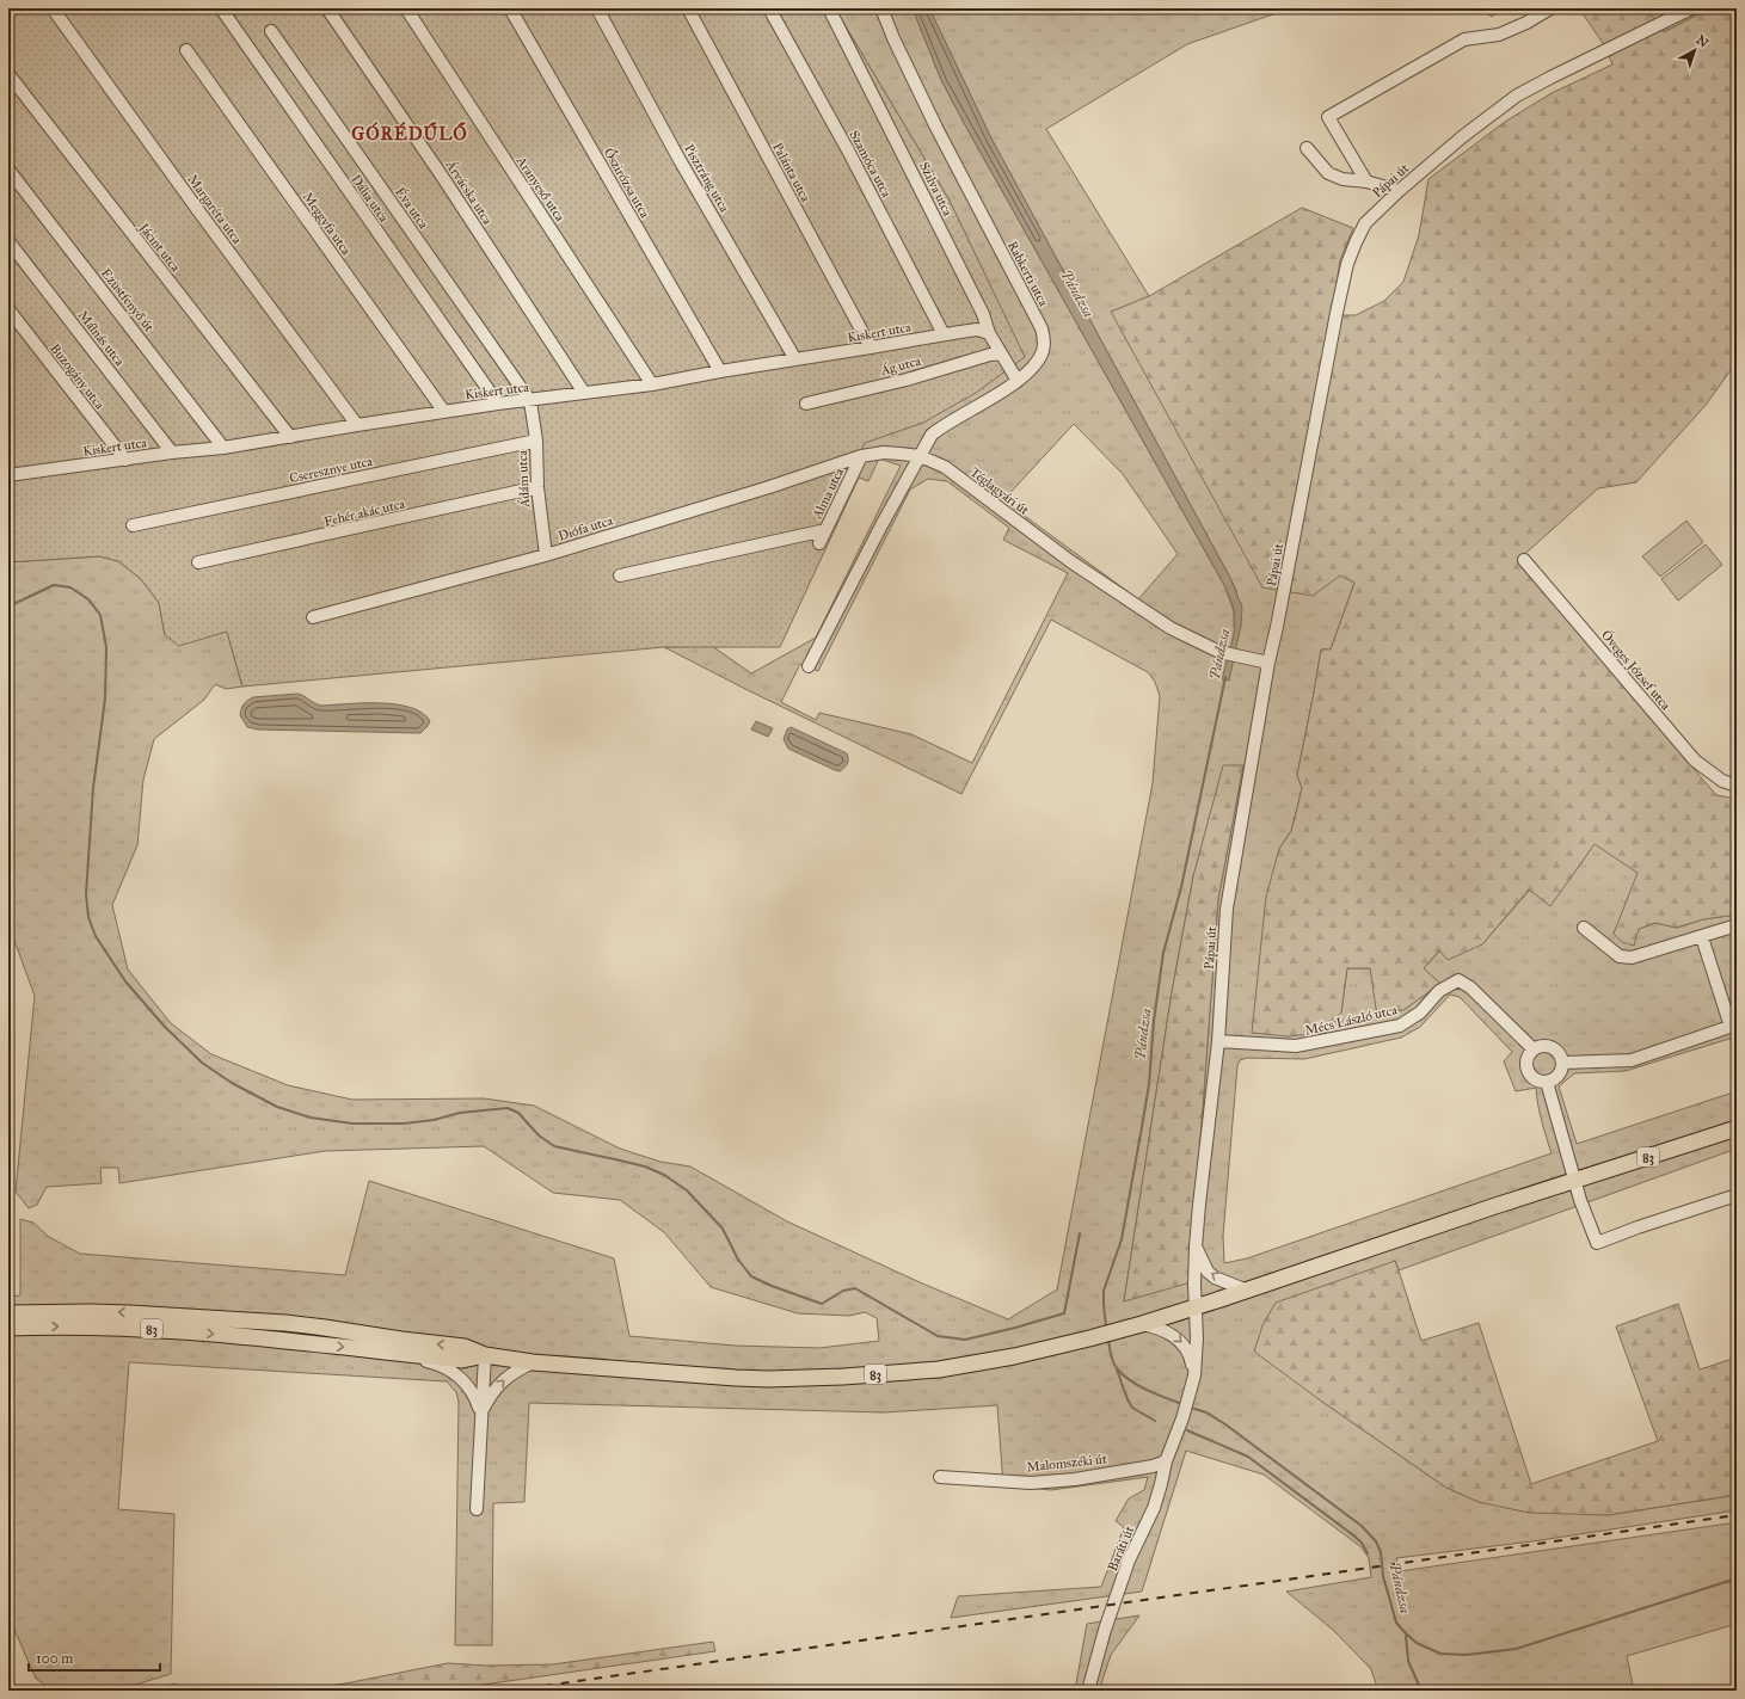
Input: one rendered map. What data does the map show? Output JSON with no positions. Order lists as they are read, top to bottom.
{
  "streets": {
    "main road": ["83"],
    "street": [
      "Szamóca utca",
      "Palánta utca",
      "Pisztráng utca",
      "Pápai út",
      "Őszirózsa utca",
      "Aranyeső utca",
      "Szilva utca",
      "Árvácska utca",
      "Dália utca",
      "Éva utca",
      "Margaréta utca",
      "Meggyfa utca",
      "Jácint utca",
      "Rabkerti utca",
      "Ezüstfenyő út",
      "Kiskert utca",
      "Málnás utca",
      "Ág utca",
      "Buzogány utca",
      "Cseresznye utca",
      "Ádám utca",
      "Téglagyári út",
      "Alma utca",
      "Fehér akác utca",
      "Diófa utca",
      "Öveges József utca",
      "Mécs László utca",
      "Malomszéki út",
      "Baráti út"
    ]
  },
  "crossings": [
    ["Szamóca utca", "Kiskert utca"],
    ["Palánta utca", "Kiskert utca"],
    ["Pisztráng utca", "Kiskert utca"],
    ["Pápai út", "Téglagyári út"],
    ["Pápai út", "Mécs László utca"],
    ["Pápai út", "83"],
    ["Pápai út", "Baráti út"],
    ["Őszirózsa utca", "Kiskert utca"],
    ["Aranyeső utca", "Kiskert utca"],
    ["Szilva utca", "Rabkerti utca"],
    ["Szilva utca", "Kiskert utca"],
    ["Szilva utca", "Ág utca"],
    ["Árvácska utca", "Kiskert utca"],
    ["Dália utca", "Kiskert utca"],
    ["Éva utca", "Kiskert utca"],
    ["Éva utca", "Ádám utca"],
    ["Margaréta utca", "Kiskert utca"],
    ["Meggyfa utca", "Kiskert utca"],
    ["Jácint utca", "Kiskert utca"],
    ["Rabkerti utca", "Téglagyári út"],
    ["Ezüstfenyő út", "Kiskert utca"],
    ["Kiskert utca", "Málnás utca"],
    ["Kiskert utca", "Buzogány utca"],
    ["Kiskert utca", "Ádám utca"],
    ["Cseresznye utca", "Ádám utca"],
    ["Ádám utca", "Fehér akác utca"],
    ["Ádám utca", "Diófa utca"],
    ["Alma utca", "Diófa utca"],
    ["Malomszéki út", "Baráti út"]
  ],
  "districts": ["GÓRÉDŰLŐ"],
  "water": ["Pándzsa"],
  "scale_bar": "100 m",
  "north": "top right"
}
